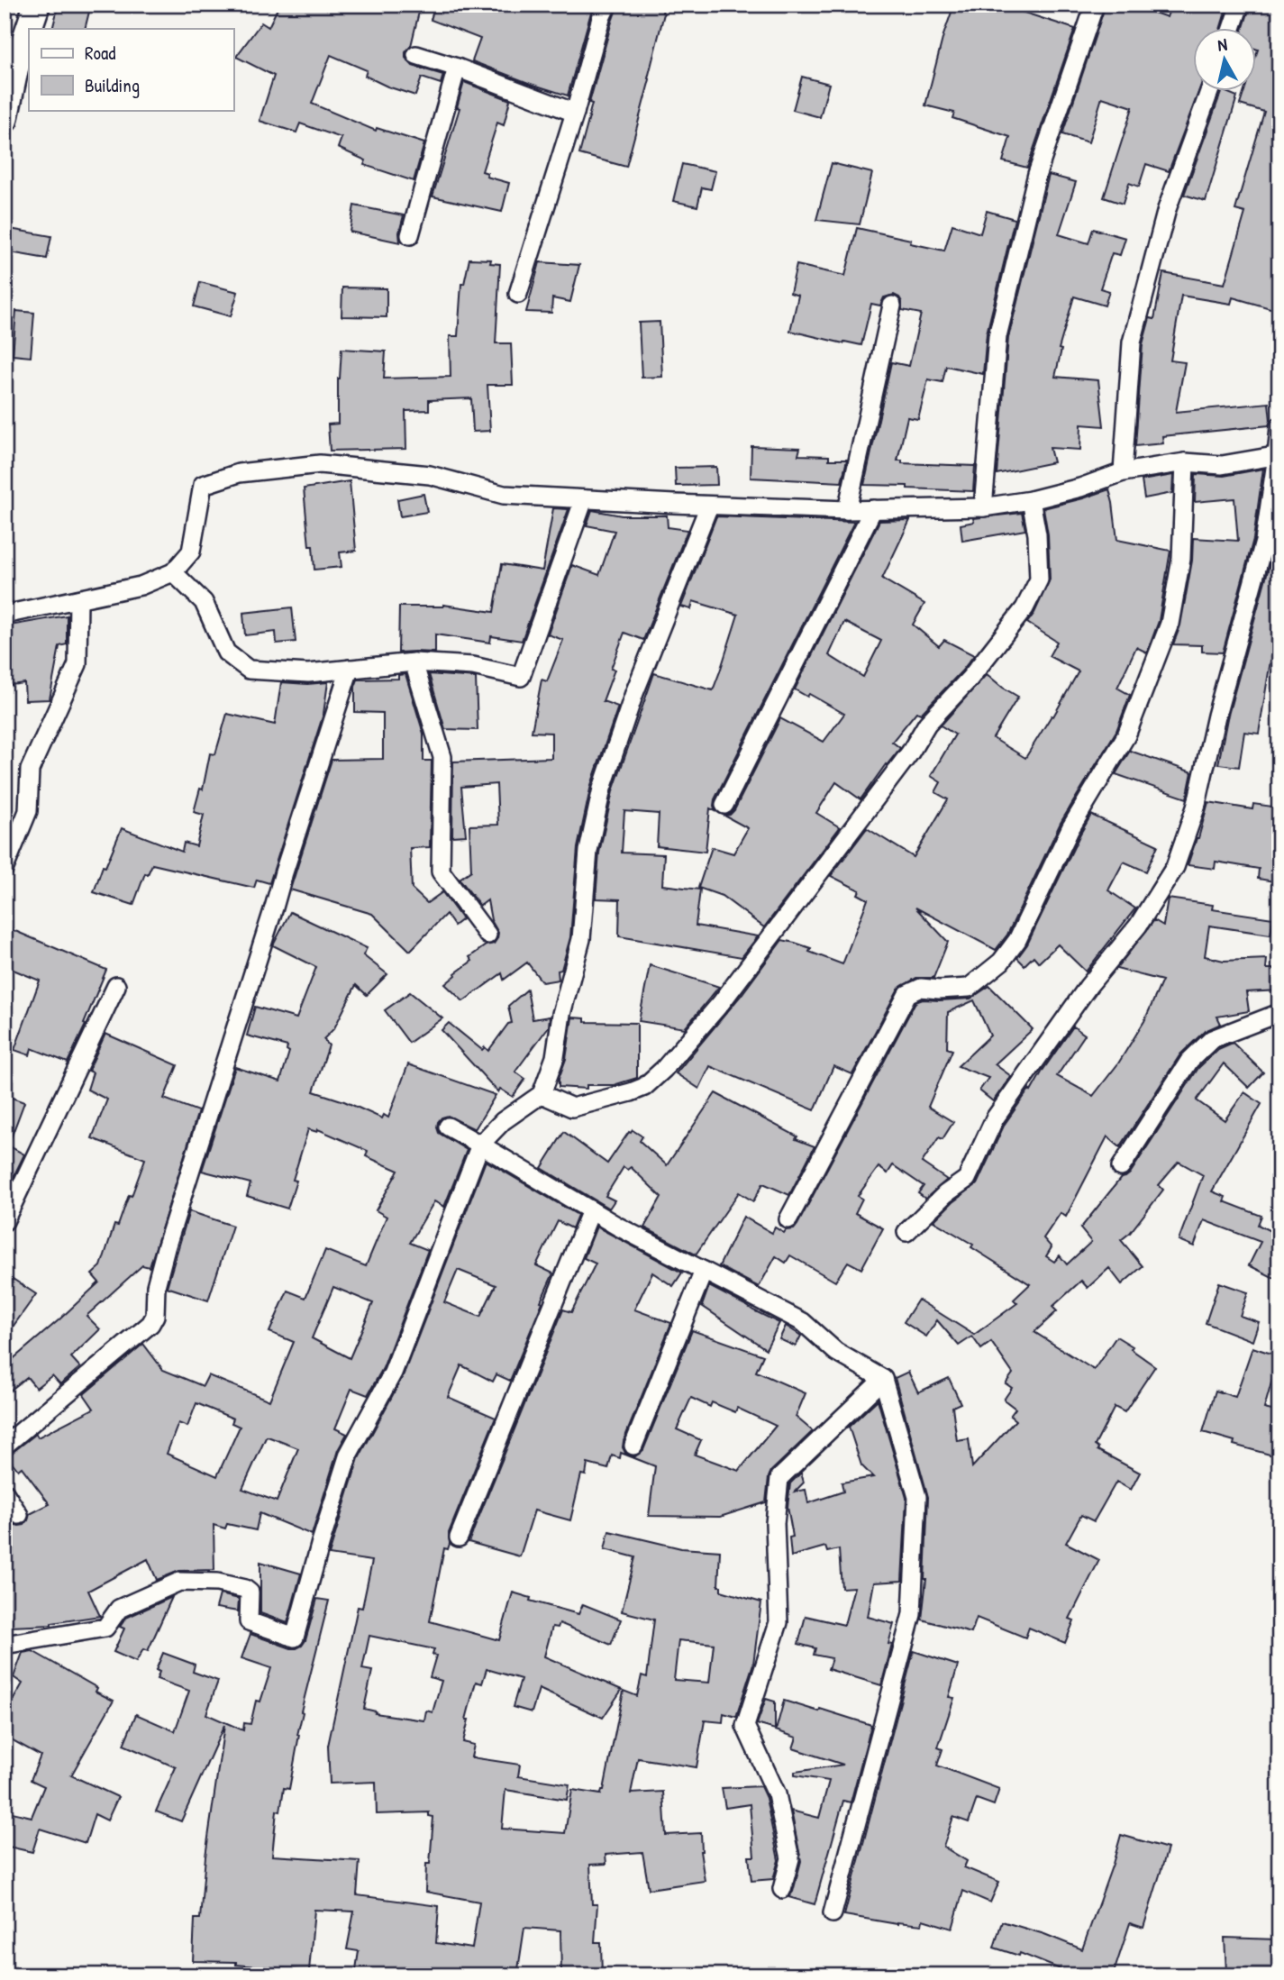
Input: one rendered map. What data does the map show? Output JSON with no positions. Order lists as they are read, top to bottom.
{
  "legend": ["Road", "Building"],
  "north": "top"
}
